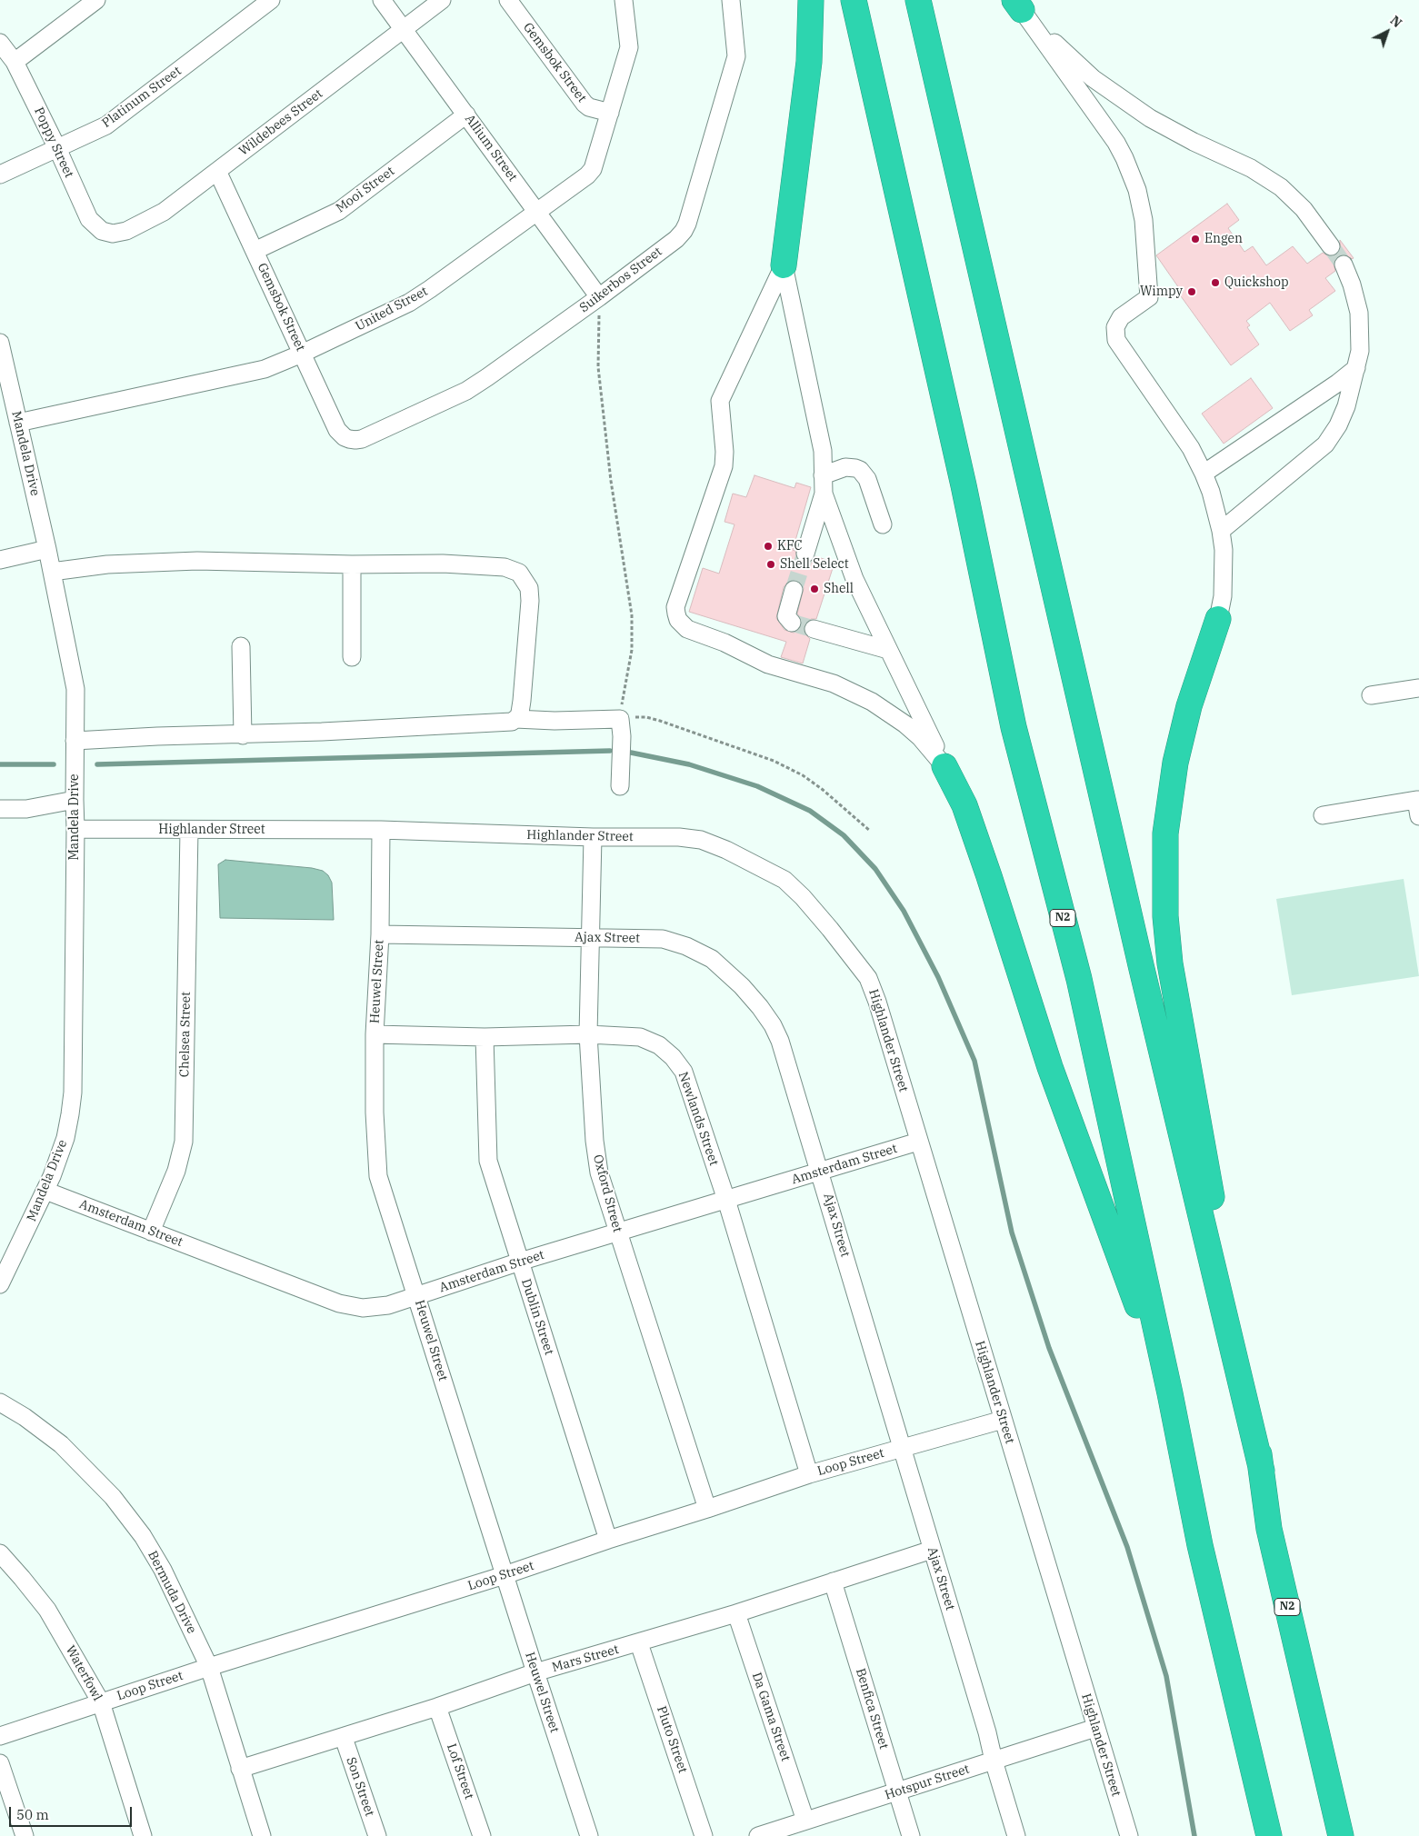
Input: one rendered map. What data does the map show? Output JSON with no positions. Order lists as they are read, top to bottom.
{
  "streets": {
    "highway": ["N2"],
    "street": [
      "Gemsbok Street",
      "Platinum Street",
      "Wildebees Street",
      "Poppy Street",
      "Allium Street",
      "Mooi Street",
      "Suikerbos Street",
      "United Street",
      "Mandela Drive",
      "Highlander Street",
      "Ajax Street",
      "Heuwel Street",
      "Chelsea Street",
      "Newlands Street",
      "Amsterdam Street",
      "Oxford Street",
      "Dublin Street",
      "Loop Street",
      "Bermuda Drive",
      "Mars Street",
      "Waterfowl",
      "Benfica Street",
      "Da Gama Street",
      "Pluto Street",
      "Lof Street",
      "Hotspur Street",
      "Son Street"
    ]
  },
  "crossings": [
    ["Gemsbok Street", "Wildebees Street"],
    ["Gemsbok Street", "Mooi Street"],
    ["Gemsbok Street", "Suikerbos Street"],
    ["Gemsbok Street", "United Street"],
    ["Platinum Street", "Poppy Street"],
    ["Wildebees Street", "Poppy Street"],
    ["Wildebees Street", "Allium Street"],
    ["Allium Street", "Mooi Street"],
    ["Allium Street", "Suikerbos Street"],
    ["Allium Street", "United Street"],
    ["United Street", "Mandela Drive"],
    ["Mandela Drive", "Highlander Street"],
    ["Mandela Drive", "Amsterdam Street"],
    ["Highlander Street", "Heuwel Street"],
    ["Highlander Street", "Chelsea Street"],
    ["Highlander Street", "Amsterdam Street"],
    ["Highlander Street", "Oxford Street"],
    ["Highlander Street", "Loop Street"],
    ["Highlander Street", "Hotspur Street"],
    ["Ajax Street", "Heuwel Street"],
    ["Ajax Street", "Amsterdam Street"],
    ["Ajax Street", "Oxford Street"],
    ["Ajax Street", "Loop Street"],
    ["Ajax Street", "Mars Street"],
    ["Ajax Street", "Hotspur Street"],
    ["Heuwel Street", "Newlands Street"],
    ["Heuwel Street", "Amsterdam Street"],
    ["Heuwel Street", "Loop Street"],
    ["Heuwel Street", "Mars Street"],
    ["Chelsea Street", "Amsterdam Street"],
    ["Newlands Street", "Amsterdam Street"],
    ["Newlands Street", "Oxford Street"],
    ["Newlands Street", "Dublin Street"],
    ["Newlands Street", "Loop Street"],
    ["Amsterdam Street", "Oxford Street"],
    ["Amsterdam Street", "Dublin Street"],
    ["Oxford Street", "Loop Street"],
    ["Dublin Street", "Loop Street"],
    ["Loop Street", "Bermuda Drive"],
    ["Loop Street", "Waterfowl"],
    ["Bermuda Drive", "Mars Street"],
    ["Mars Street", "Benfica Street"],
    ["Mars Street", "Da Gama Street"],
    ["Mars Street", "Pluto Street"],
    ["Mars Street", "Lof Street"],
    ["Mars Street", "Son Street"],
    ["Benfica Street", "Hotspur Street"],
    ["Da Gama Street", "Hotspur Street"]
  ],
  "places": [
    "Engen",
    "Quickshop",
    "Wimpy",
    "KFC",
    "Shell Select",
    "Shell"
  ],
  "scale_bar": "50 m",
  "north": "top right"
}
